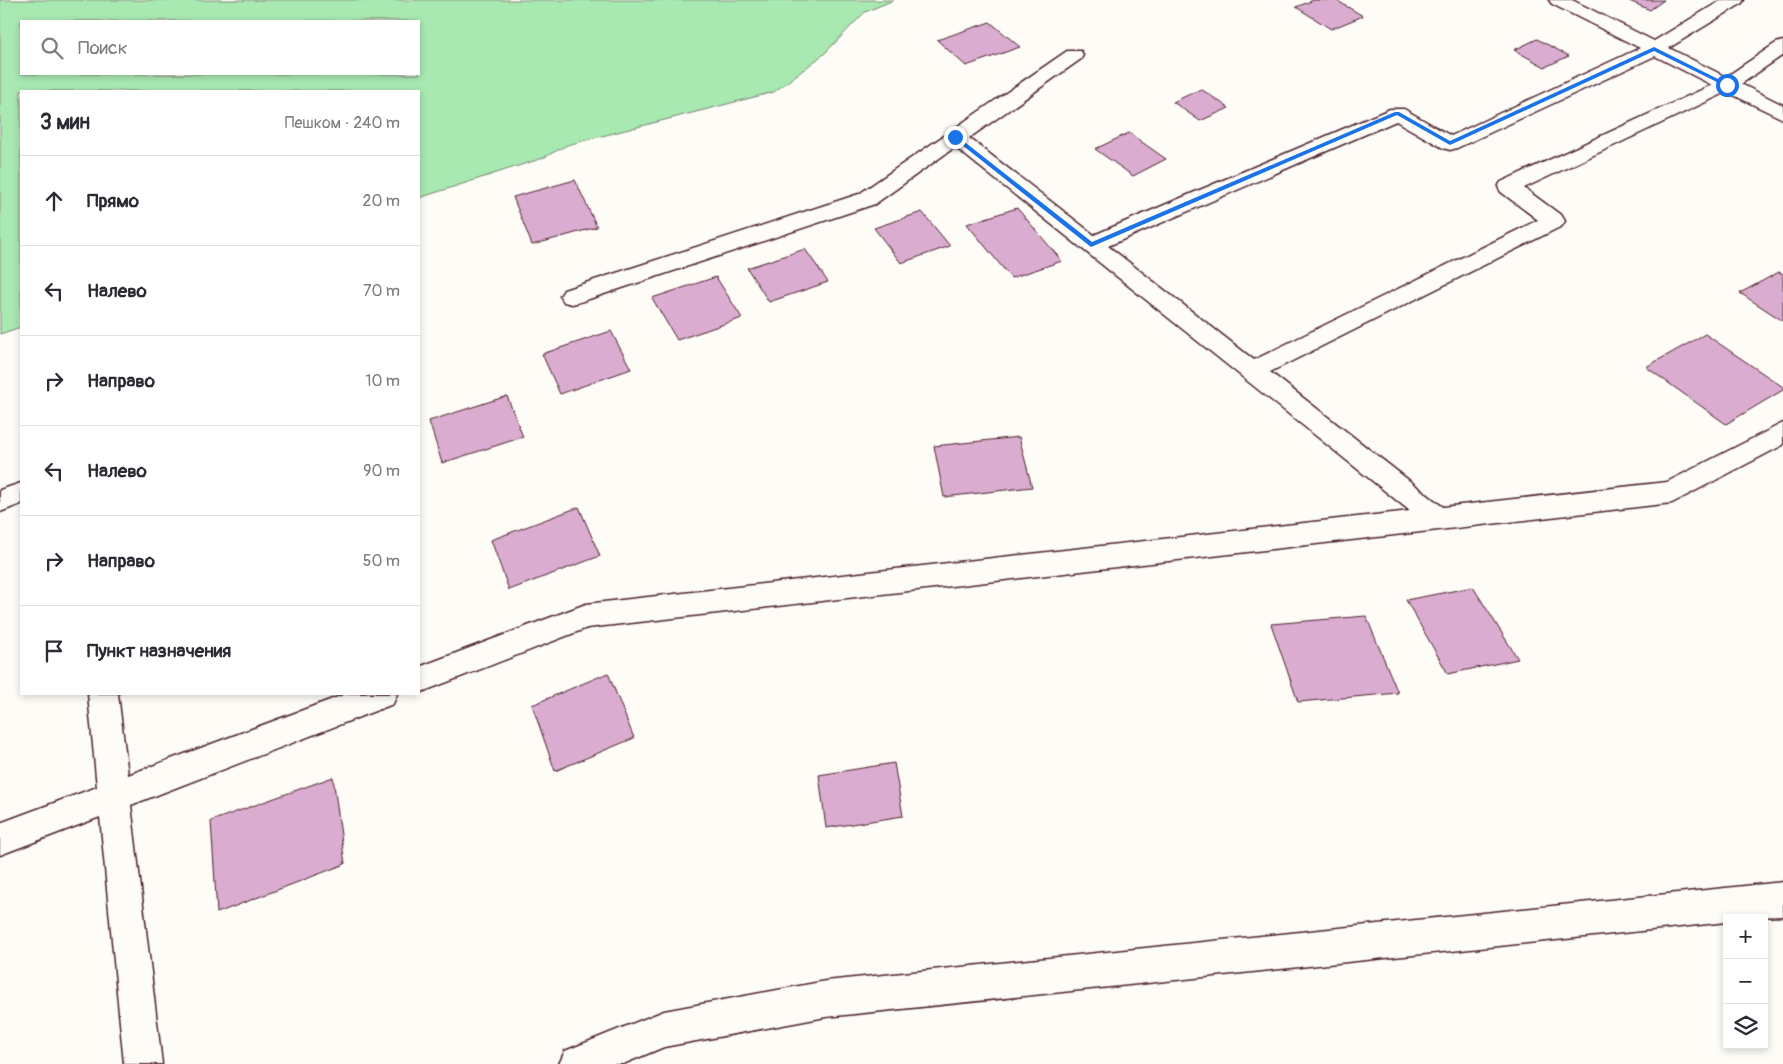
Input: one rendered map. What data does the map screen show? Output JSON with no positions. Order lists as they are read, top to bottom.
{
  "page": {
    "search": "Поиск",
    "heading": ["3 мин", "Пешком · 240 m"],
    "list": [
      ["Прямо", "20 m"],
      ["Налево", "70 m"],
      ["Направо", "10 m"],
      ["Налево", "90 m"],
      ["Направо", "50 m"],
      "Пункт назначения"
    ],
    "map_buttons": ["+", "−"]
  }
}
